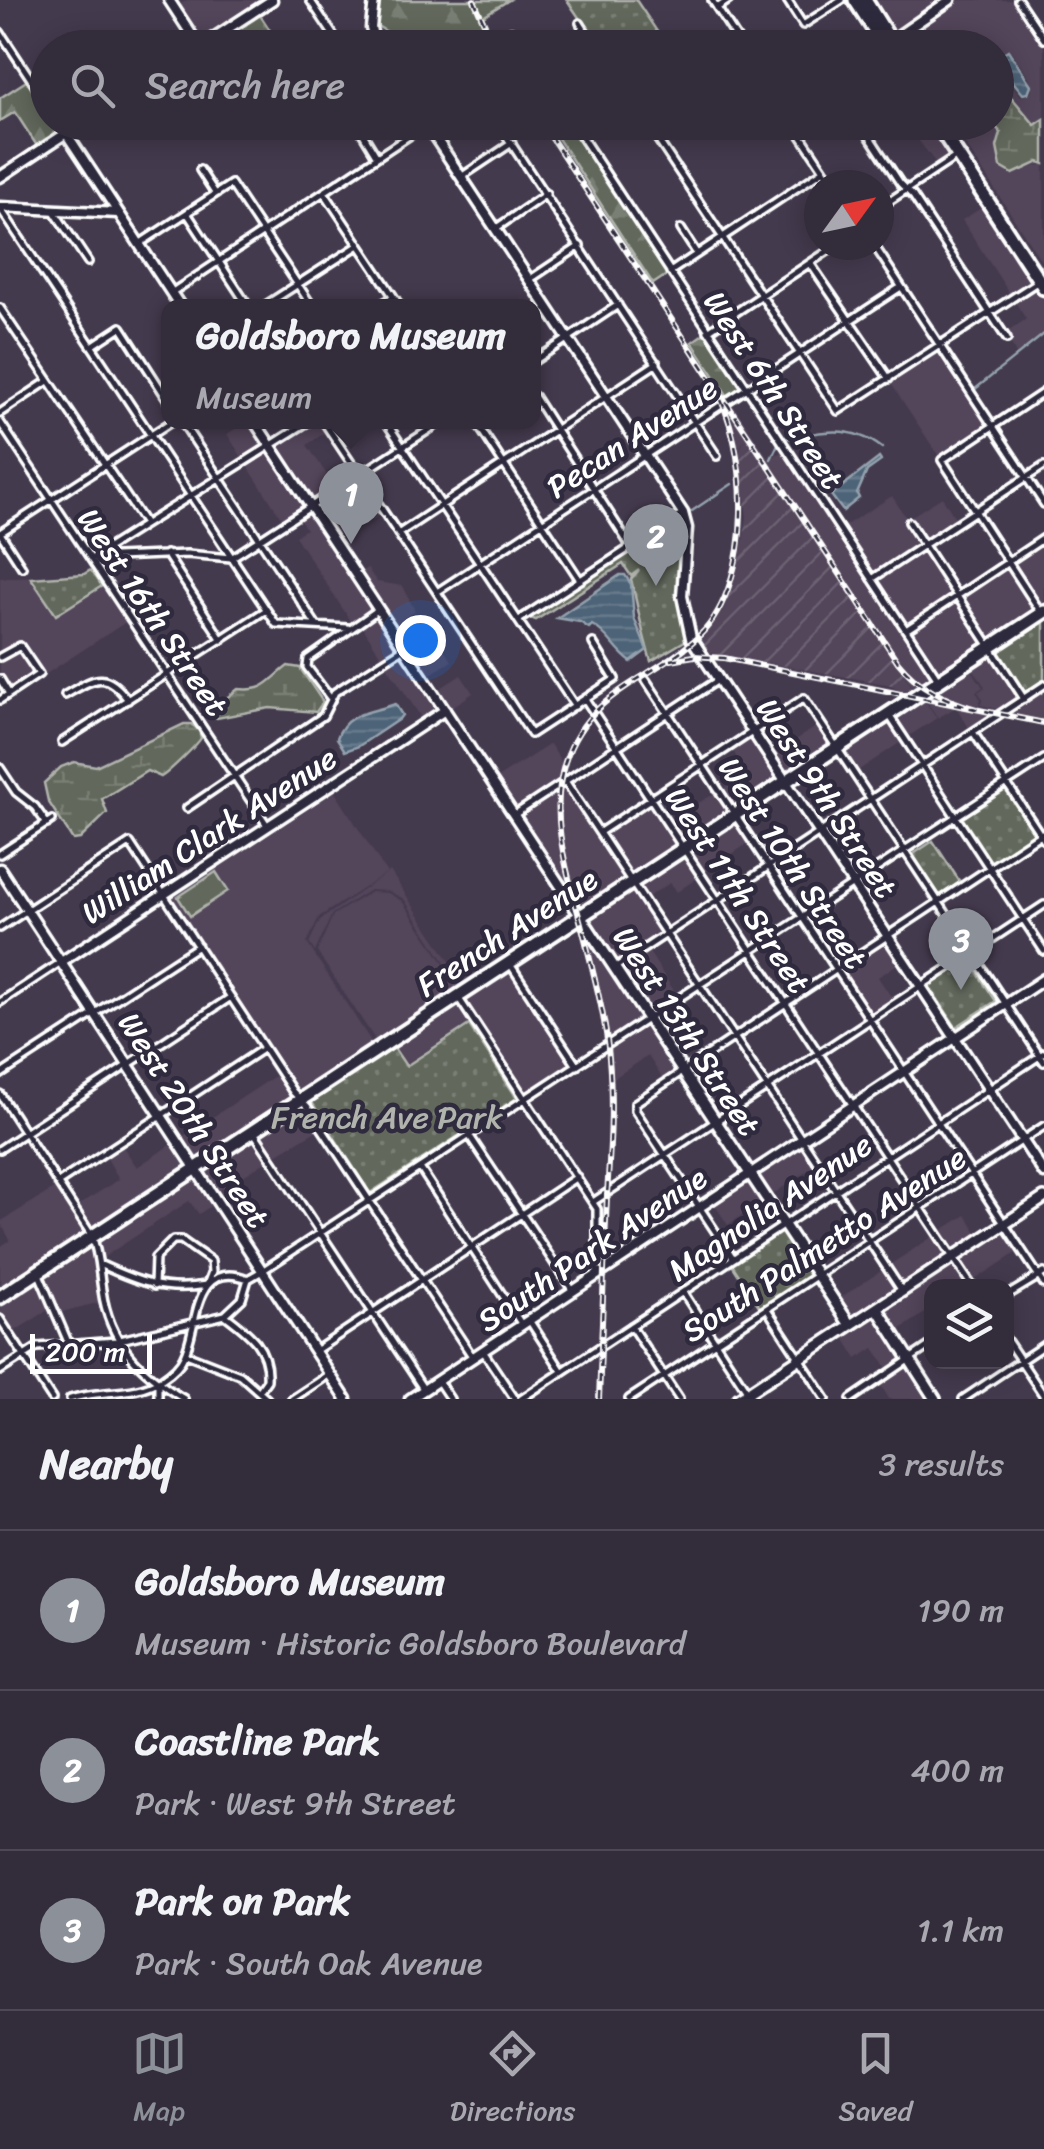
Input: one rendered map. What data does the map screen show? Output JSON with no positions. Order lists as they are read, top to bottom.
{
  "streets": {
    "main road": ["French Avenue", "West 13th Street"],
    "street": [
      "West 6th Street",
      "Pecan Avenue",
      "West 16th Street",
      "West 9th Street",
      "William Clark Avenue",
      "West 10th Street",
      "West 11th Street",
      "West 20th Street",
      "Magnolia Avenue",
      "South Palmetto Avenue",
      "South Park Avenue"
    ]
  },
  "crossings": [
    ["West 6th Street", "Pecan Avenue"],
    ["West 6th Street", "French Avenue"],
    ["West 16th Street", "William Clark Avenue"],
    ["West 9th Street", "French Avenue"],
    ["West 9th Street", "Magnolia Avenue"],
    ["West 9th Street", "South Palmetto Avenue"],
    ["West 9th Street", "South Park Avenue"],
    ["William Clark Avenue", "West 20th Street"],
    ["West 10th Street", "French Avenue"],
    ["West 10th Street", "Magnolia Avenue"],
    ["West 10th Street", "South Palmetto Avenue"],
    ["West 10th Street", "South Park Avenue"],
    ["West 11th Street", "French Avenue"],
    ["West 11th Street", "Magnolia Avenue"],
    ["West 11th Street", "South Palmetto Avenue"],
    ["West 11th Street", "South Park Avenue"],
    ["French Avenue", "West 13th Street"],
    ["French Avenue", "West 20th Street"],
    ["West 13th Street", "Magnolia Avenue"],
    ["West 13th Street", "South Palmetto Avenue"],
    ["West 13th Street", "South Park Avenue"]
  ],
  "parks": ["French Ave Park"],
  "scale_bar": "200 m",
  "north": "top right",
  "page": {
    "search": "Search here",
    "popup": ["Goldsboro Museum", "Museum"],
    "pins": ["1", "2", "3"],
    "scale": "200 m",
    "heading": ["Nearby", "3 results"],
    "list": [
      {
        "mark": "1",
        "name": "Goldsboro Museum",
        "note": "Museum · Historic Goldsboro Boulevard",
        "value": "190 m"
      },
      {
        "mark": "2",
        "name": "Coastline Park",
        "note": "Park · West 9th Street",
        "value": "400 m"
      },
      {
        "mark": "3",
        "name": "Park on Park",
        "note": "Park · South Oak Avenue",
        "value": "1.1 km"
      }
    ],
    "nav": ["Map", "Directions", "Saved"]
  }
}
